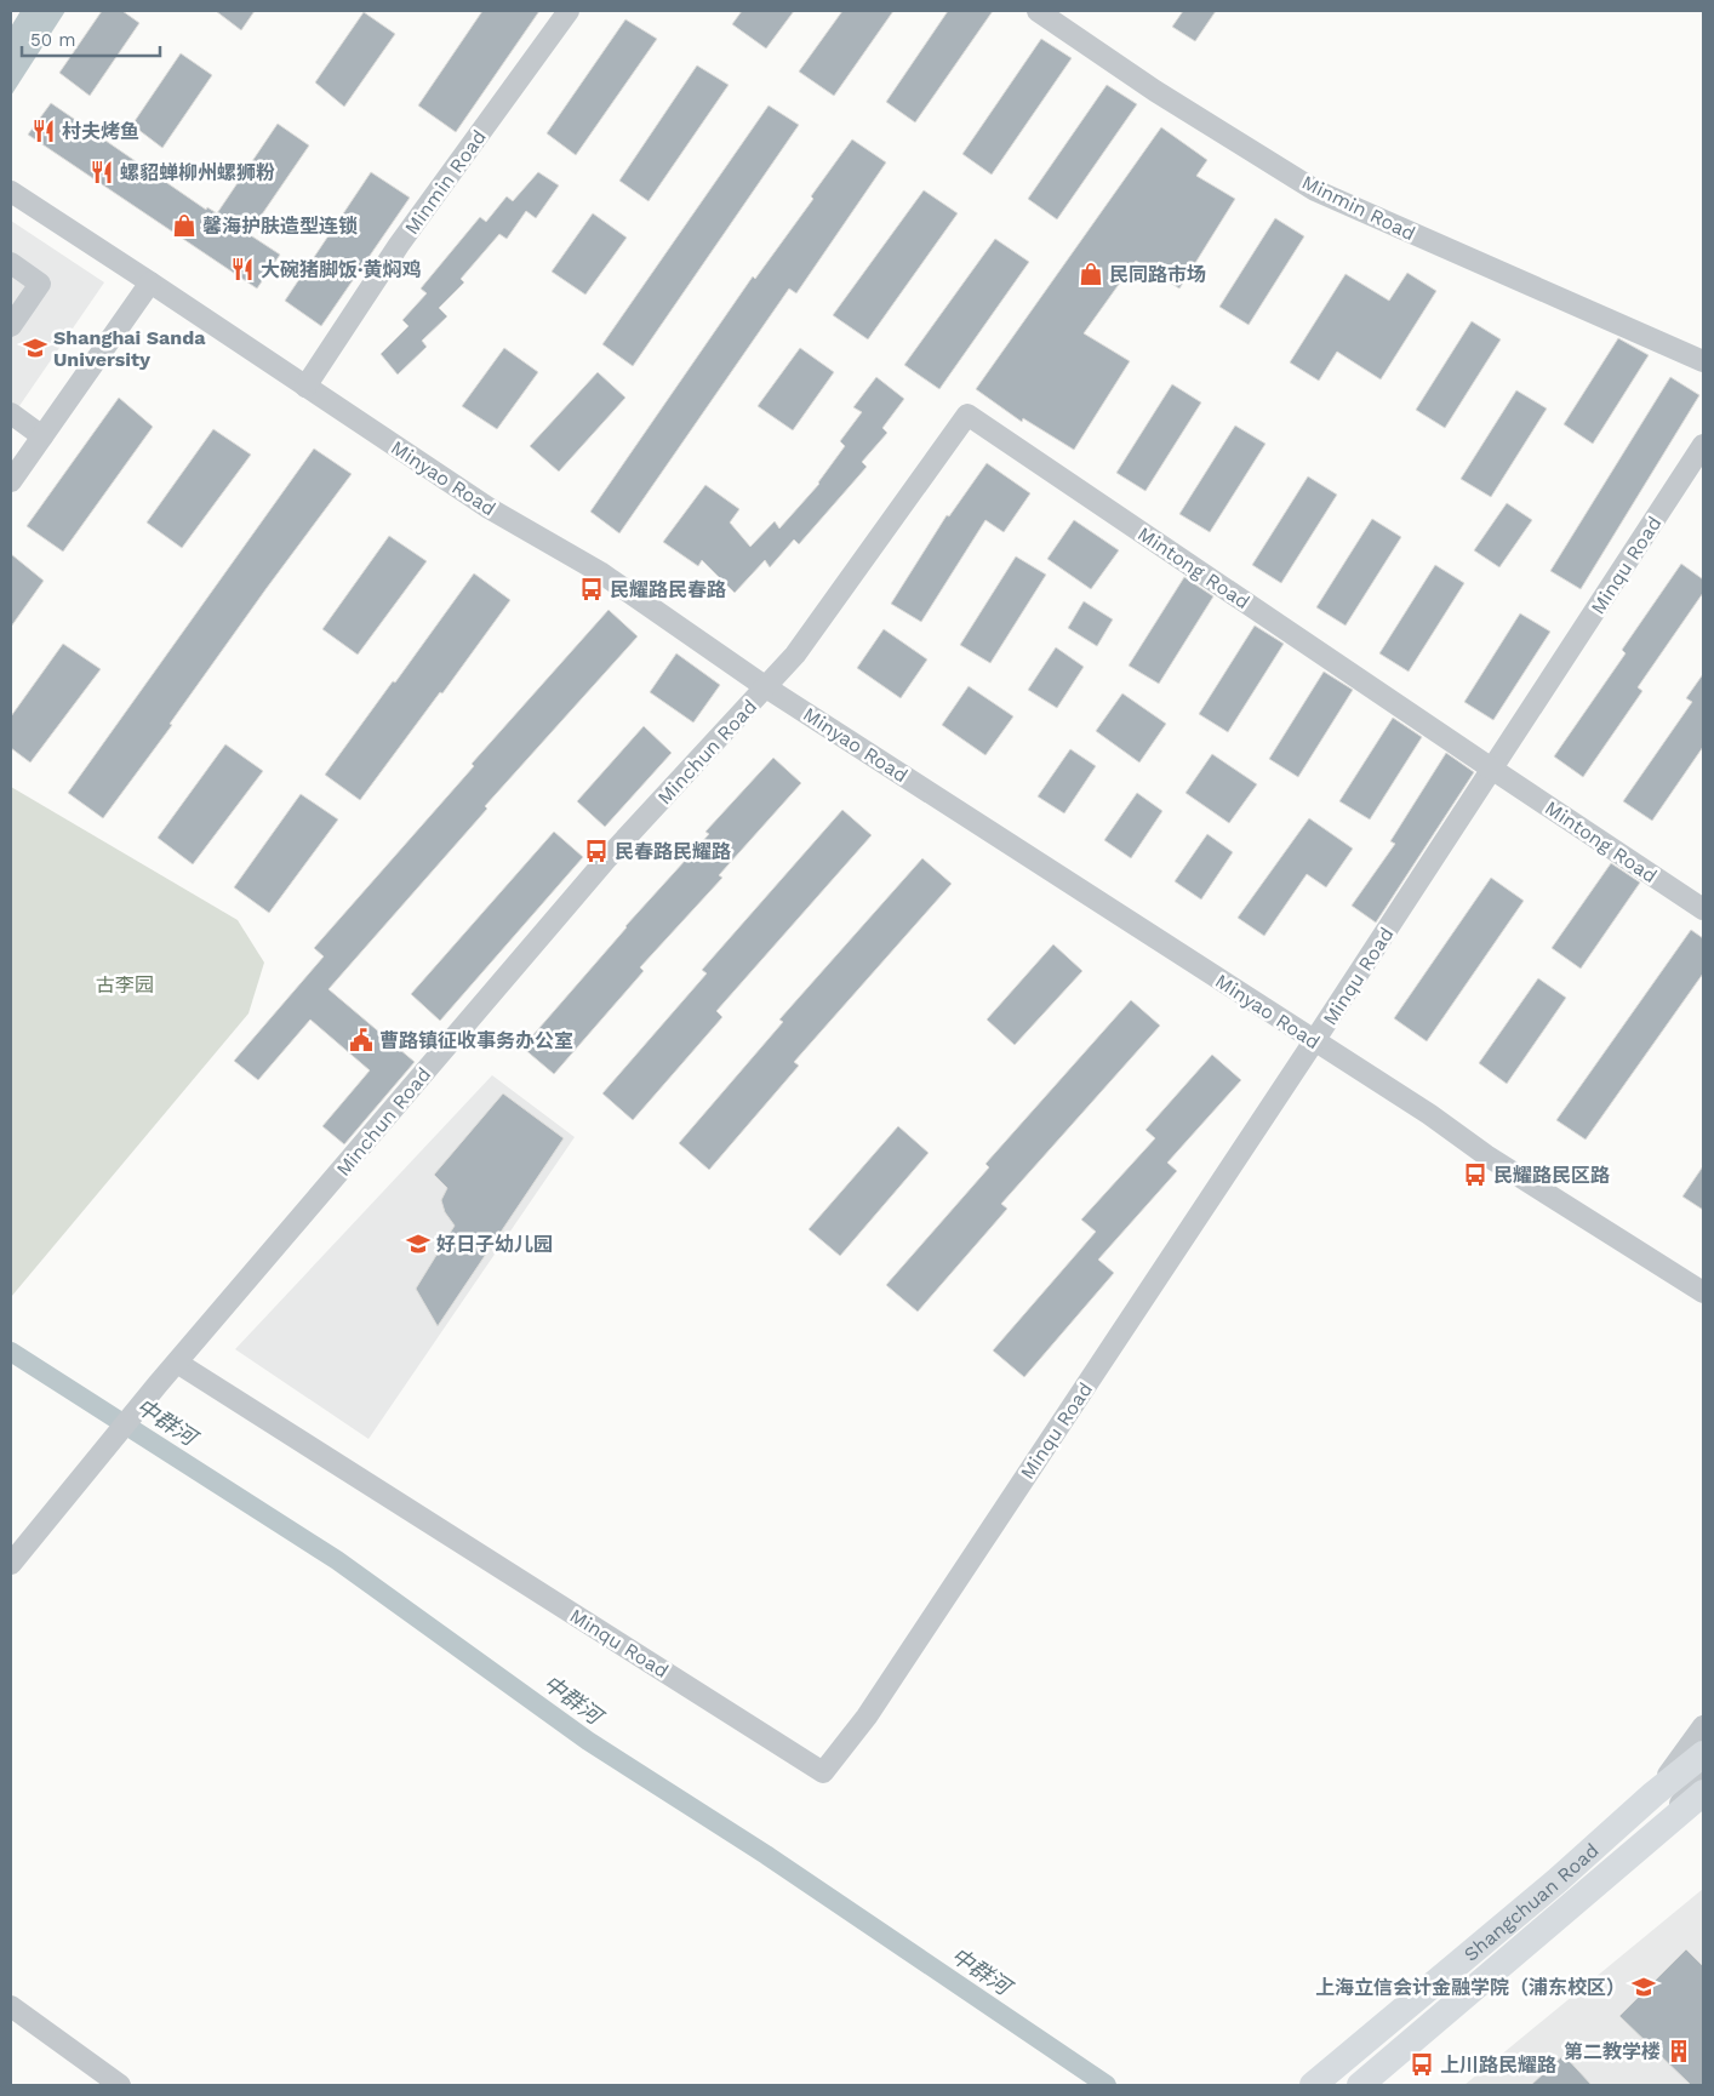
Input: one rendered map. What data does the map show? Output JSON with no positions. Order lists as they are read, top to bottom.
{
  "streets": {
    "main road": ["Shangchuan Road"],
    "street": [
      "Minmin Road",
      "Minyao Road",
      "Minqu Road",
      "Mintong Road",
      "Minchun Road"
    ]
  },
  "crossings": [
    ["Minmin Road", "Minyao Road"],
    ["Minyao Road", "Minqu Road"],
    ["Minyao Road", "Mintong Road"],
    ["Minyao Road", "Minchun Road"],
    ["Minqu Road", "Mintong Road"],
    ["Minqu Road", "Minchun Road"],
    ["Mintong Road", "Minchun Road"]
  ],
  "water": ["中群河"],
  "parks": ["古李园"],
  "places": {
    "restaurant": ["村夫烤鱼", "螺貂蝉柳州螺狮粉", "大碗猪脚饭·黄焖鸡"],
    "shop": ["馨海护肤造型连锁", "民同路市场"],
    "school or university": ["Shanghai Sanda University", "好日子幼儿园", "上海立信会计金融学院（浦东校区）"],
    "bus stop": [
      "民耀路民春路",
      "民春路民耀路",
      "民耀路民区路",
      "上川路民耀路"
    ],
    "public building": ["曹路镇征收事务办公室"],
    "building": ["第二教学楼"]
  },
  "scale_bar": "50 m"
}
